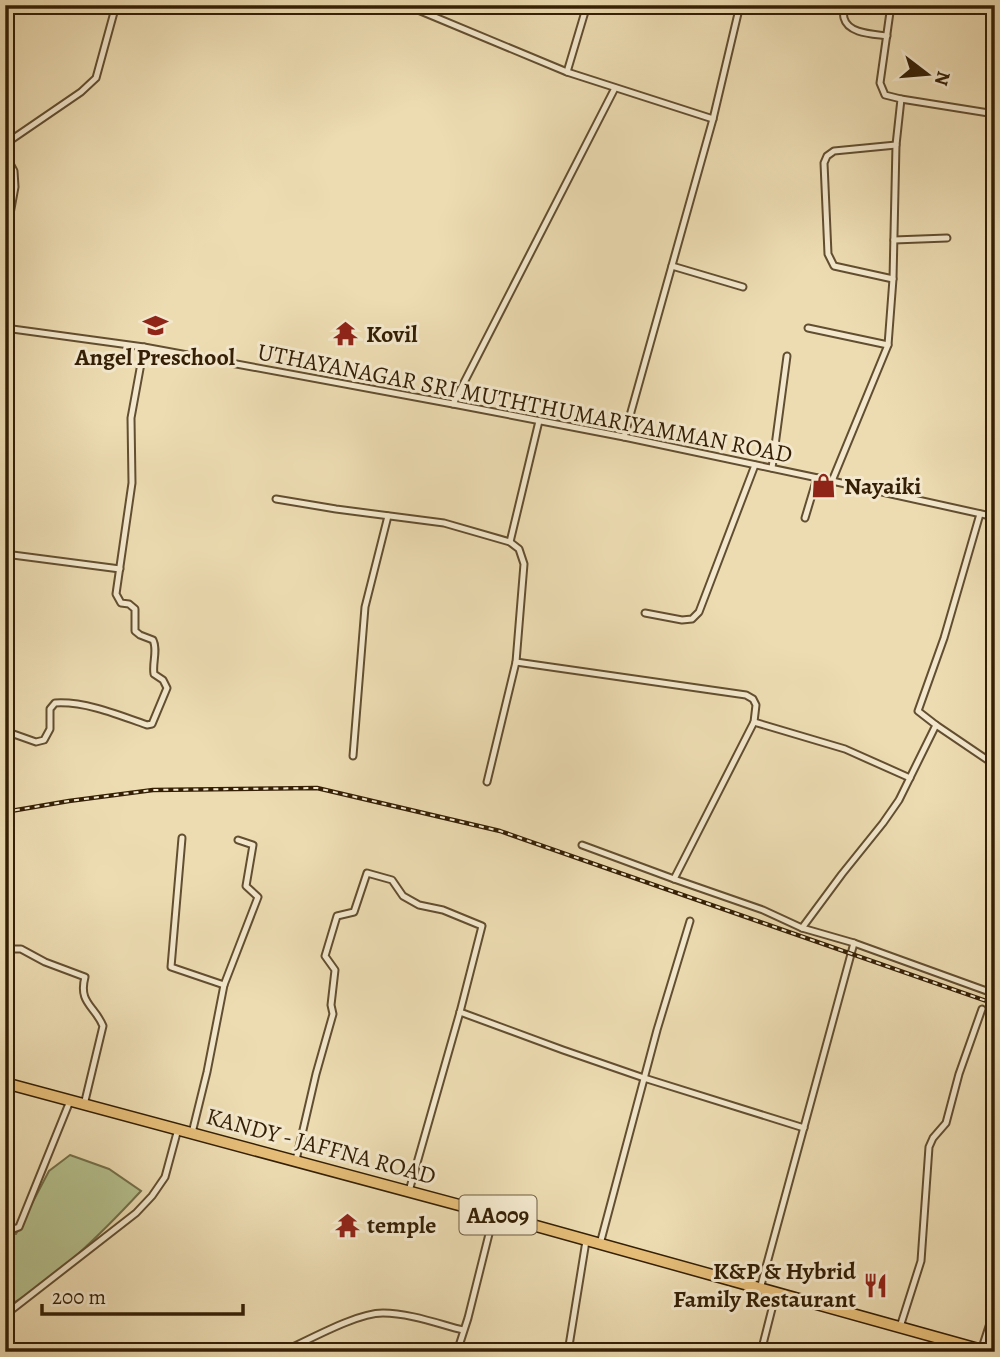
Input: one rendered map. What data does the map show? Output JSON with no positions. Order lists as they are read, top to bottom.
{
  "streets": {
    "highway": ["KANDY - JAFFNA ROAD", "AA009"],
    "street": ["UTHAYANAGAR SRI MUTHTHUMARIYAMMAN ROAD"]
  },
  "places": {
    "school or university": ["Angel Preschool"],
    "temple": ["Kovil", "temple"],
    "shop": ["Nayaiki"],
    "restaurant": ["K&P & Hybrid Family Restaurant"]
  },
  "scale_bar": "200 m",
  "north": "right"
}
